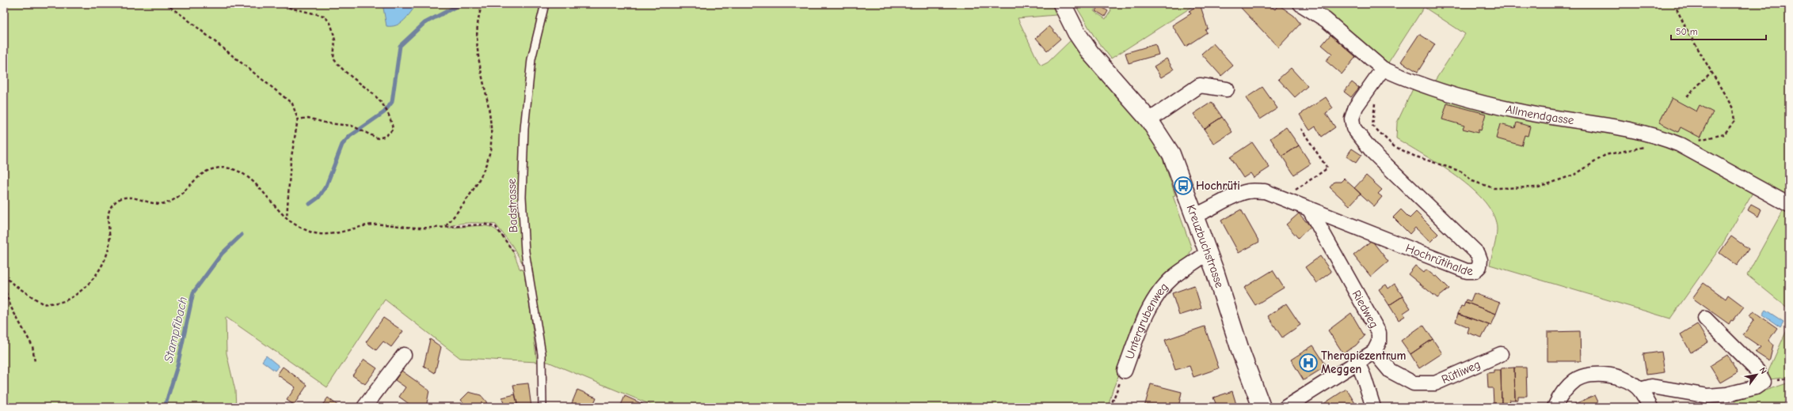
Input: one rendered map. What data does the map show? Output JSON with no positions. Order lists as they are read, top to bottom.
{
  "streets": {
    "street": [
      "Allmendgasse",
      "Kreuzbuchstrasse",
      "Hochrütihalde",
      "Riedweg",
      "Untergrubenweg",
      "Rütliweg"
    ],
    "lane": ["Badstrasse"]
  },
  "crossings": [
    ["Allmendgasse", "Hochrütihalde"],
    ["Kreuzbuchstrasse", "Hochrütihalde"],
    ["Kreuzbuchstrasse", "Untergrubenweg"],
    ["Hochrütihalde", "Riedweg"],
    ["Riedweg", "Rütliweg"]
  ],
  "water": ["Stampfibach"],
  "places": {
    "bus stop": ["Hochrüti"],
    "hospital": ["Therapiezentrum Meggen"]
  },
  "scale_bar": "50 m",
  "north": "top right"
}
